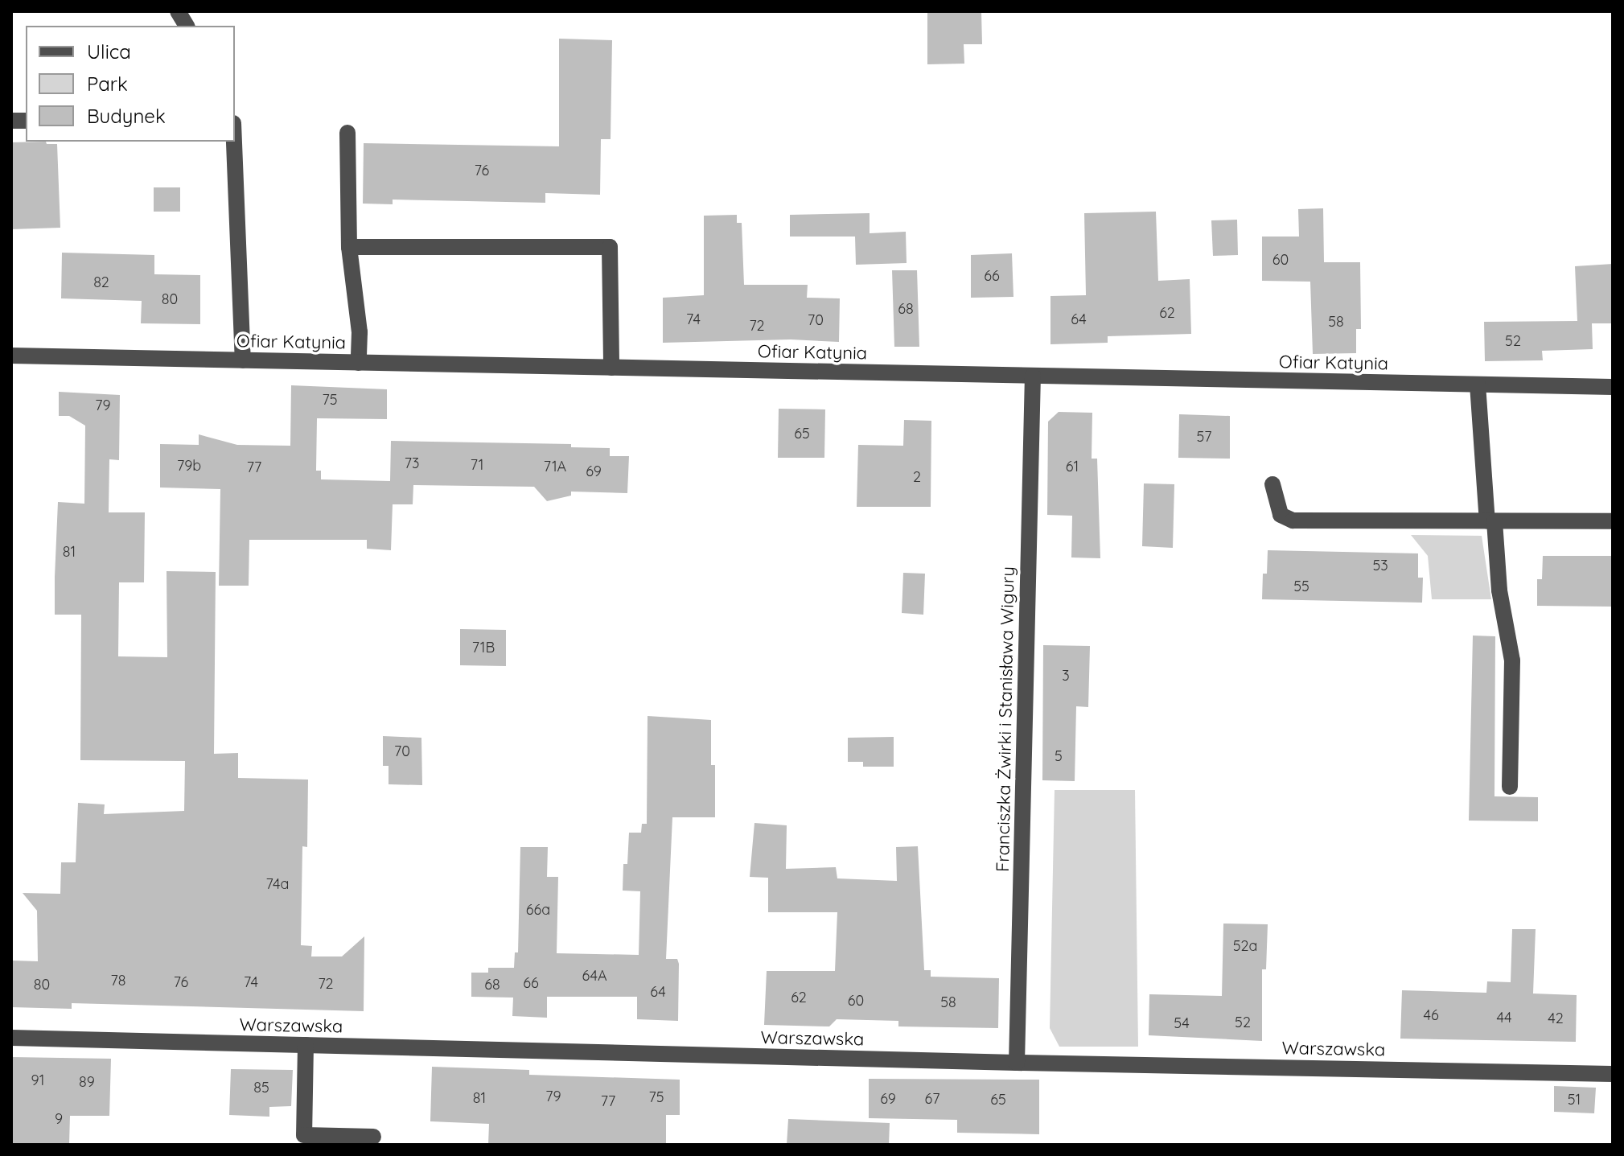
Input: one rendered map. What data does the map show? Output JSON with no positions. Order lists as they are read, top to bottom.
{
  "streets": {
    "street": ["Ofiar Katynia", "Franciszka Żwirki i Stanisława Wigury", "Warszawska"]
  },
  "crossings": [
    ["Ofiar Katynia", "Franciszka Żwirki i Stanisława Wigury"],
    ["Franciszka Żwirki i Stanisława Wigury", "Warszawska"]
  ],
  "house_numbers": [
    "76",
    "60",
    "66",
    "82",
    "80",
    "68",
    "62",
    "74",
    "64",
    "70",
    "58",
    "72",
    "52",
    "75",
    "79",
    "65",
    "57",
    "73",
    "71",
    "79b",
    "71A",
    "61",
    "77",
    "69",
    "2",
    "81",
    "53",
    "55",
    "71B",
    "3",
    "70",
    "5",
    "74a",
    "66a",
    "52a",
    "64A",
    "78",
    "76",
    "74",
    "66",
    "72",
    "80",
    "68",
    "64",
    "62",
    "60",
    "58",
    "46",
    "44",
    "42",
    "52",
    "54",
    "91",
    "89",
    "85",
    "79",
    "75",
    "81",
    "69",
    "67",
    "65",
    "51",
    "77",
    "9"
  ],
  "legend": ["Ulica", "Park", "Budynek"]
}
